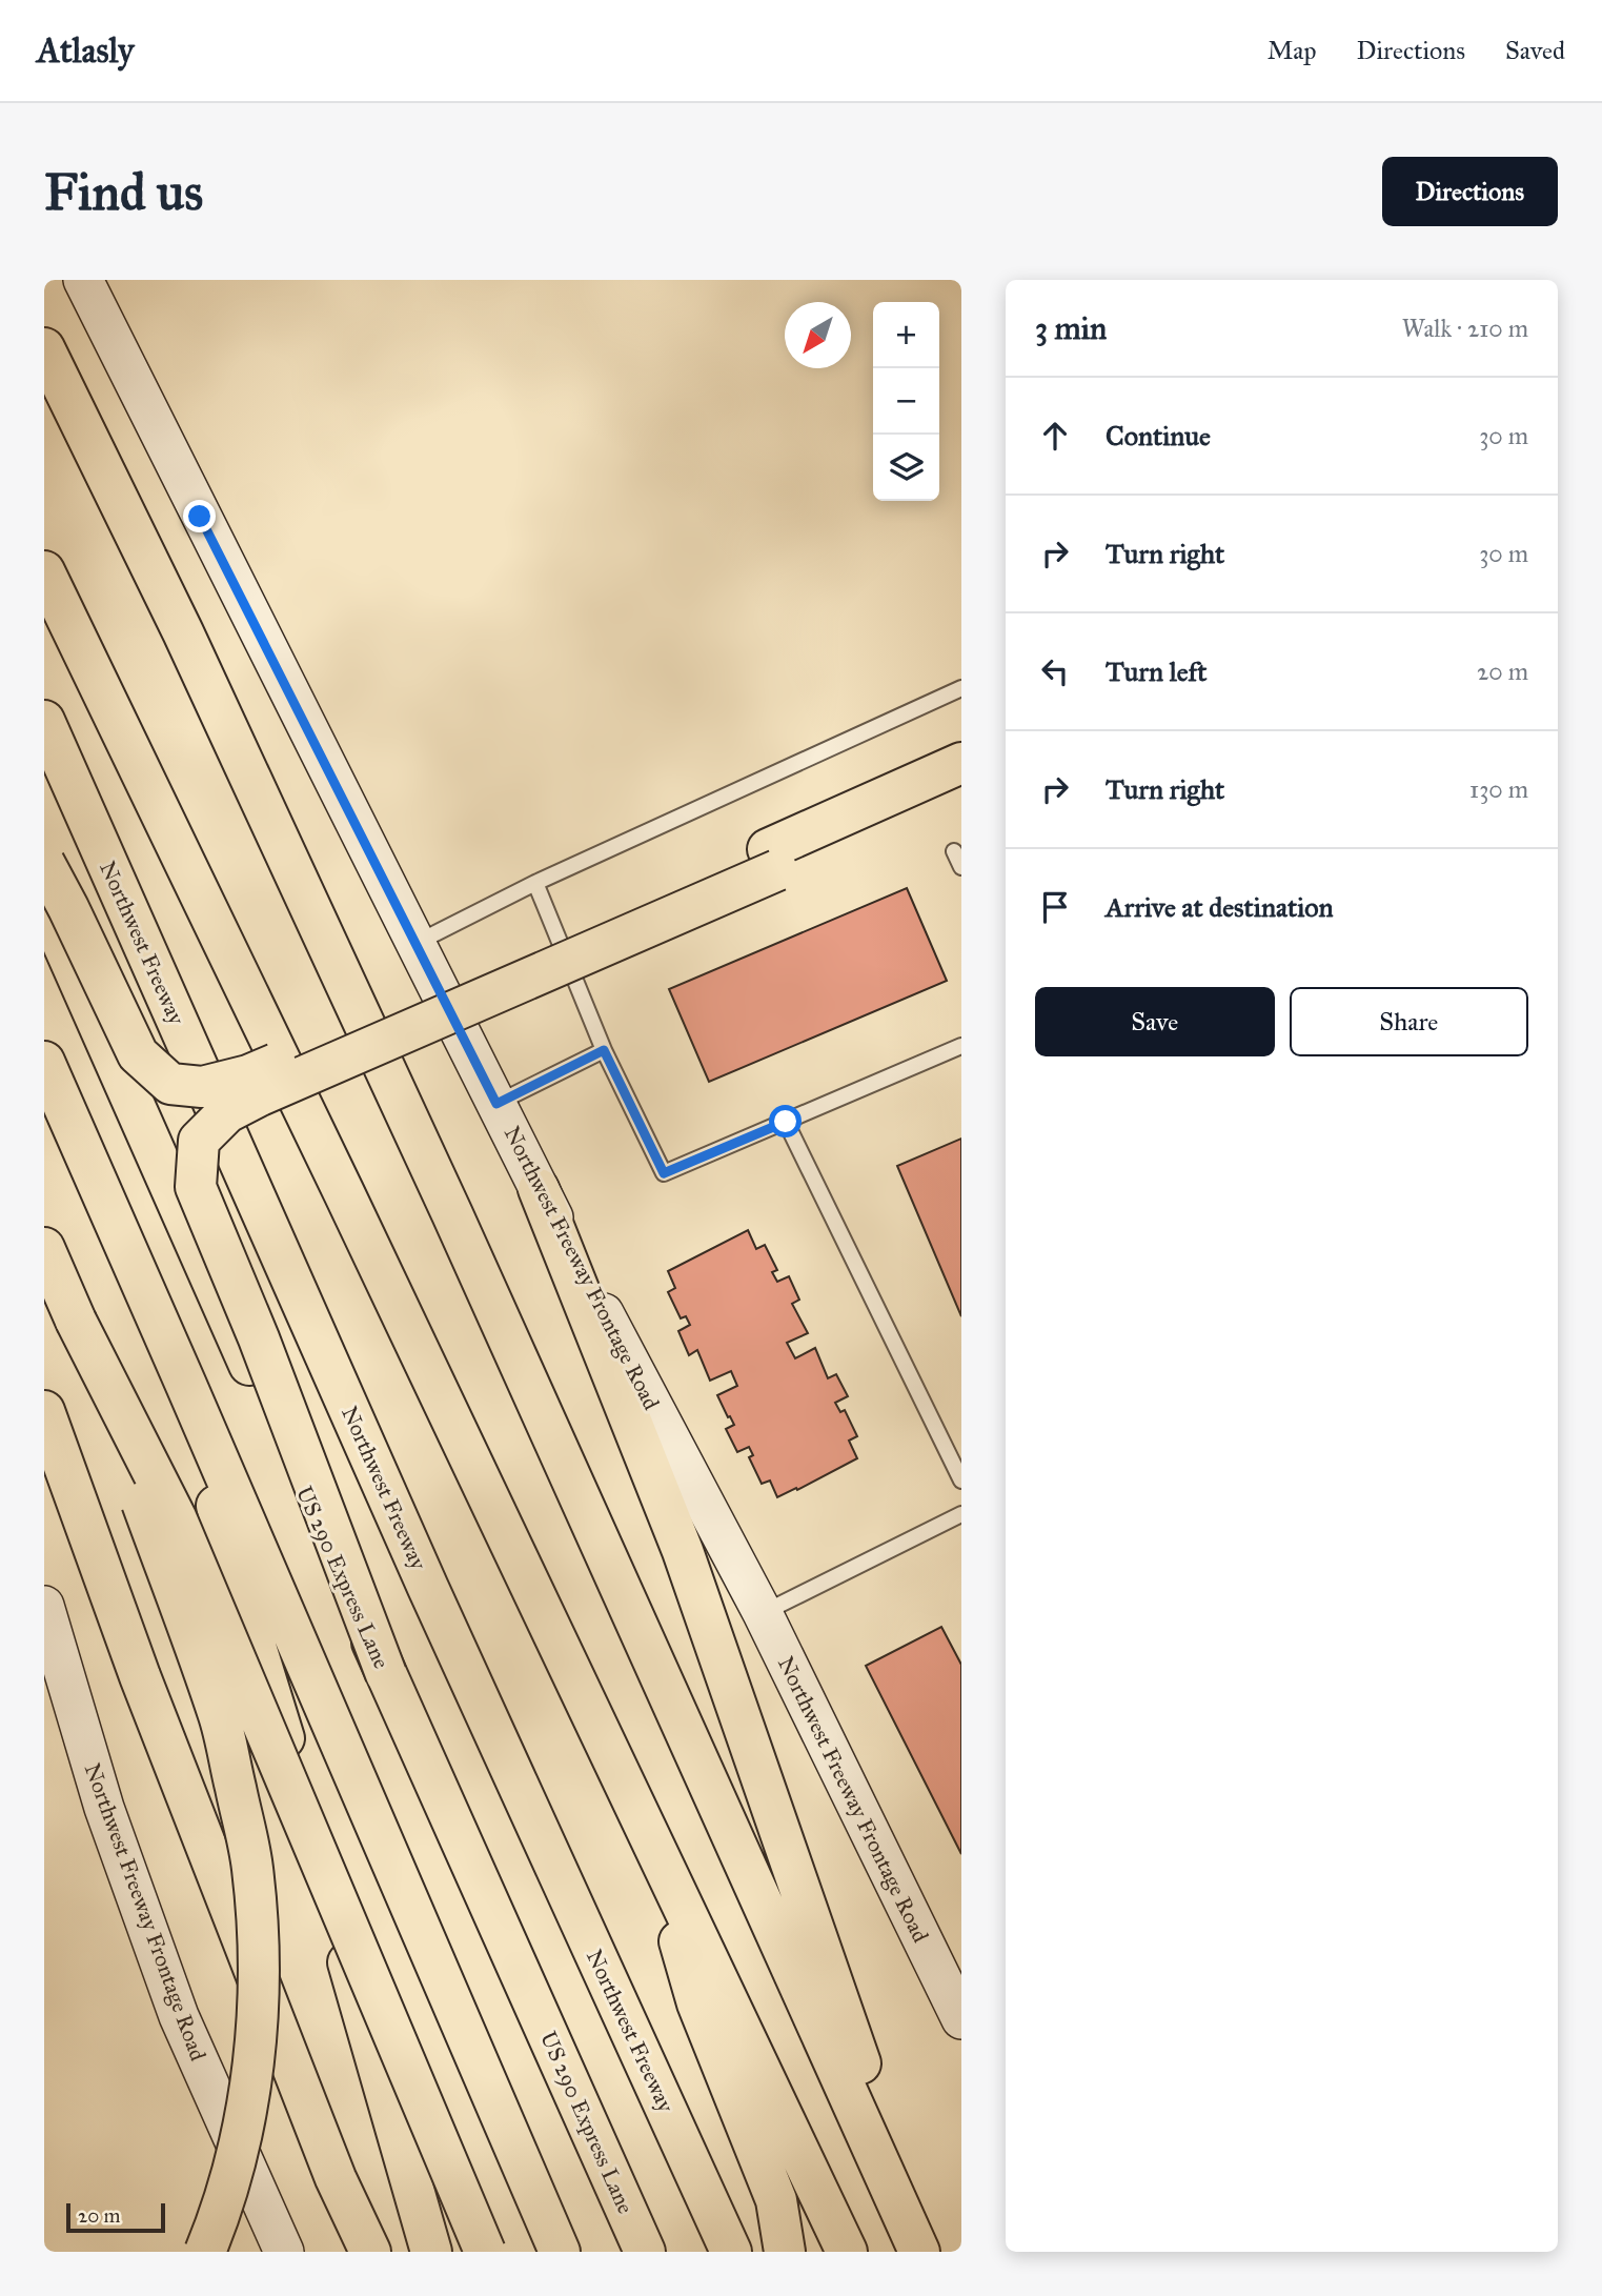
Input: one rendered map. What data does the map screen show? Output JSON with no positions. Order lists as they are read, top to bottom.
{
  "streets": {
    "highway": ["Northwest Freeway", "US 290 Express Lane"],
    "main road": ["Northwest Freeway Frontage Road"]
  },
  "scale_bar": "20 m",
  "north": "bottom left",
  "page": {
    "header": "Atlasly",
    "nav": ["Map", "Directions", "Saved"],
    "buttons": [
      "Directions",
      ["Save", "Share"]
    ],
    "title": "Find us",
    "heading": ["3 min", "Walk · 210 m"],
    "map_buttons": ["+", "−"],
    "list": [
      ["Continue", "30 m"],
      ["Turn right", "30 m"],
      ["Turn left", "20 m"],
      ["Turn right", "130 m"],
      "Arrive at destination"
    ],
    "scale": "20 m"
  }
}
